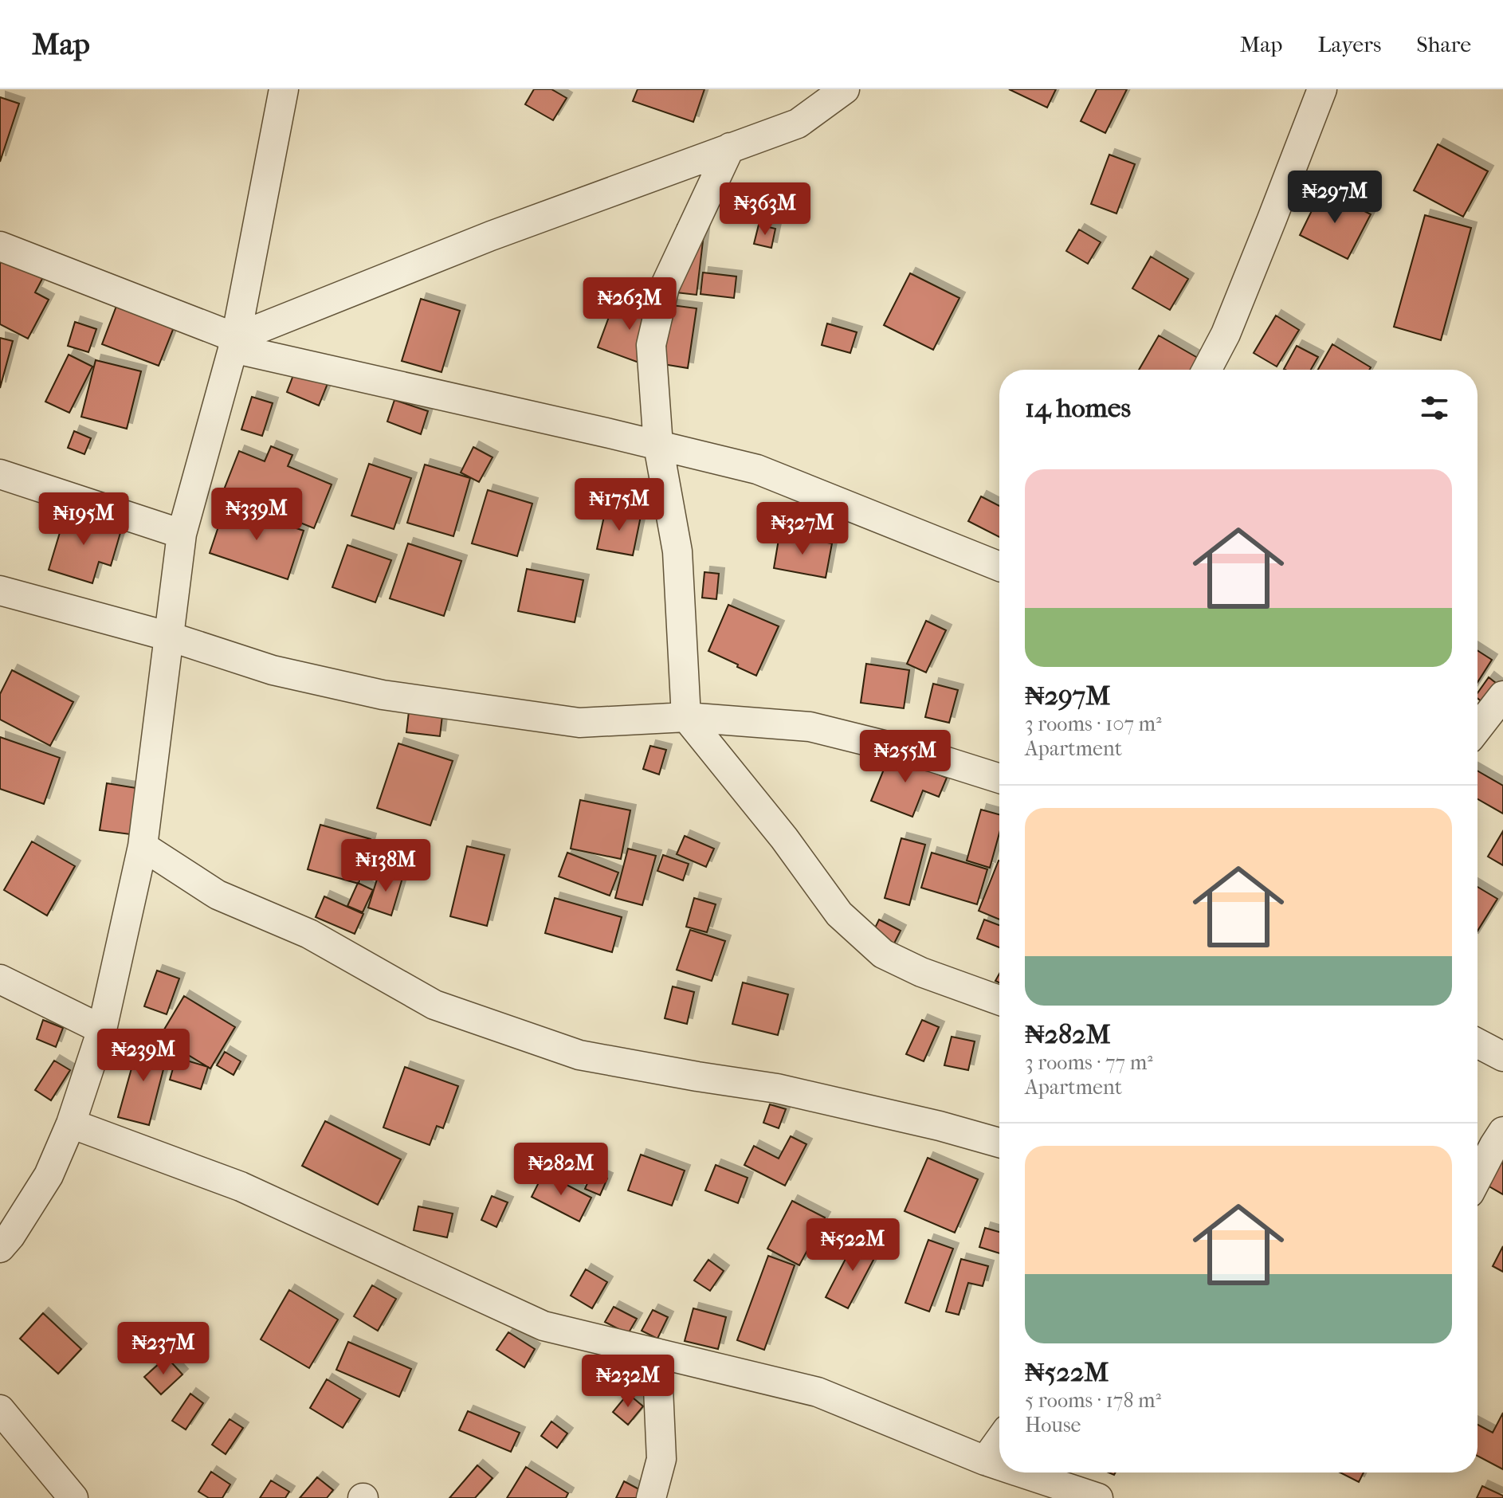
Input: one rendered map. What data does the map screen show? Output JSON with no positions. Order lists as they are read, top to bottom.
{
  "page": {
    "header": "Map",
    "nav": ["Map", "Layers", "Share"],
    "price": [
      "₦297M",
      "₦363M",
      "₦263M",
      "₦175M",
      "₦339M",
      "₦195M",
      "₦327M",
      "₦255M",
      "₦138M",
      "₦239M",
      "₦282M",
      "₦522M",
      "₦237M",
      "₦232M"
    ],
    "heading": "14 homes",
    "list": [
      {
        "name": "₦297M",
        "note": "3 rooms · 107 m² · Apartment"
      },
      {
        "name": "₦282M",
        "note": "3 rooms · 77 m² · Apartment"
      },
      {
        "name": "₦522M",
        "note": "5 rooms · 178 m² · House"
      }
    ]
  }
}
